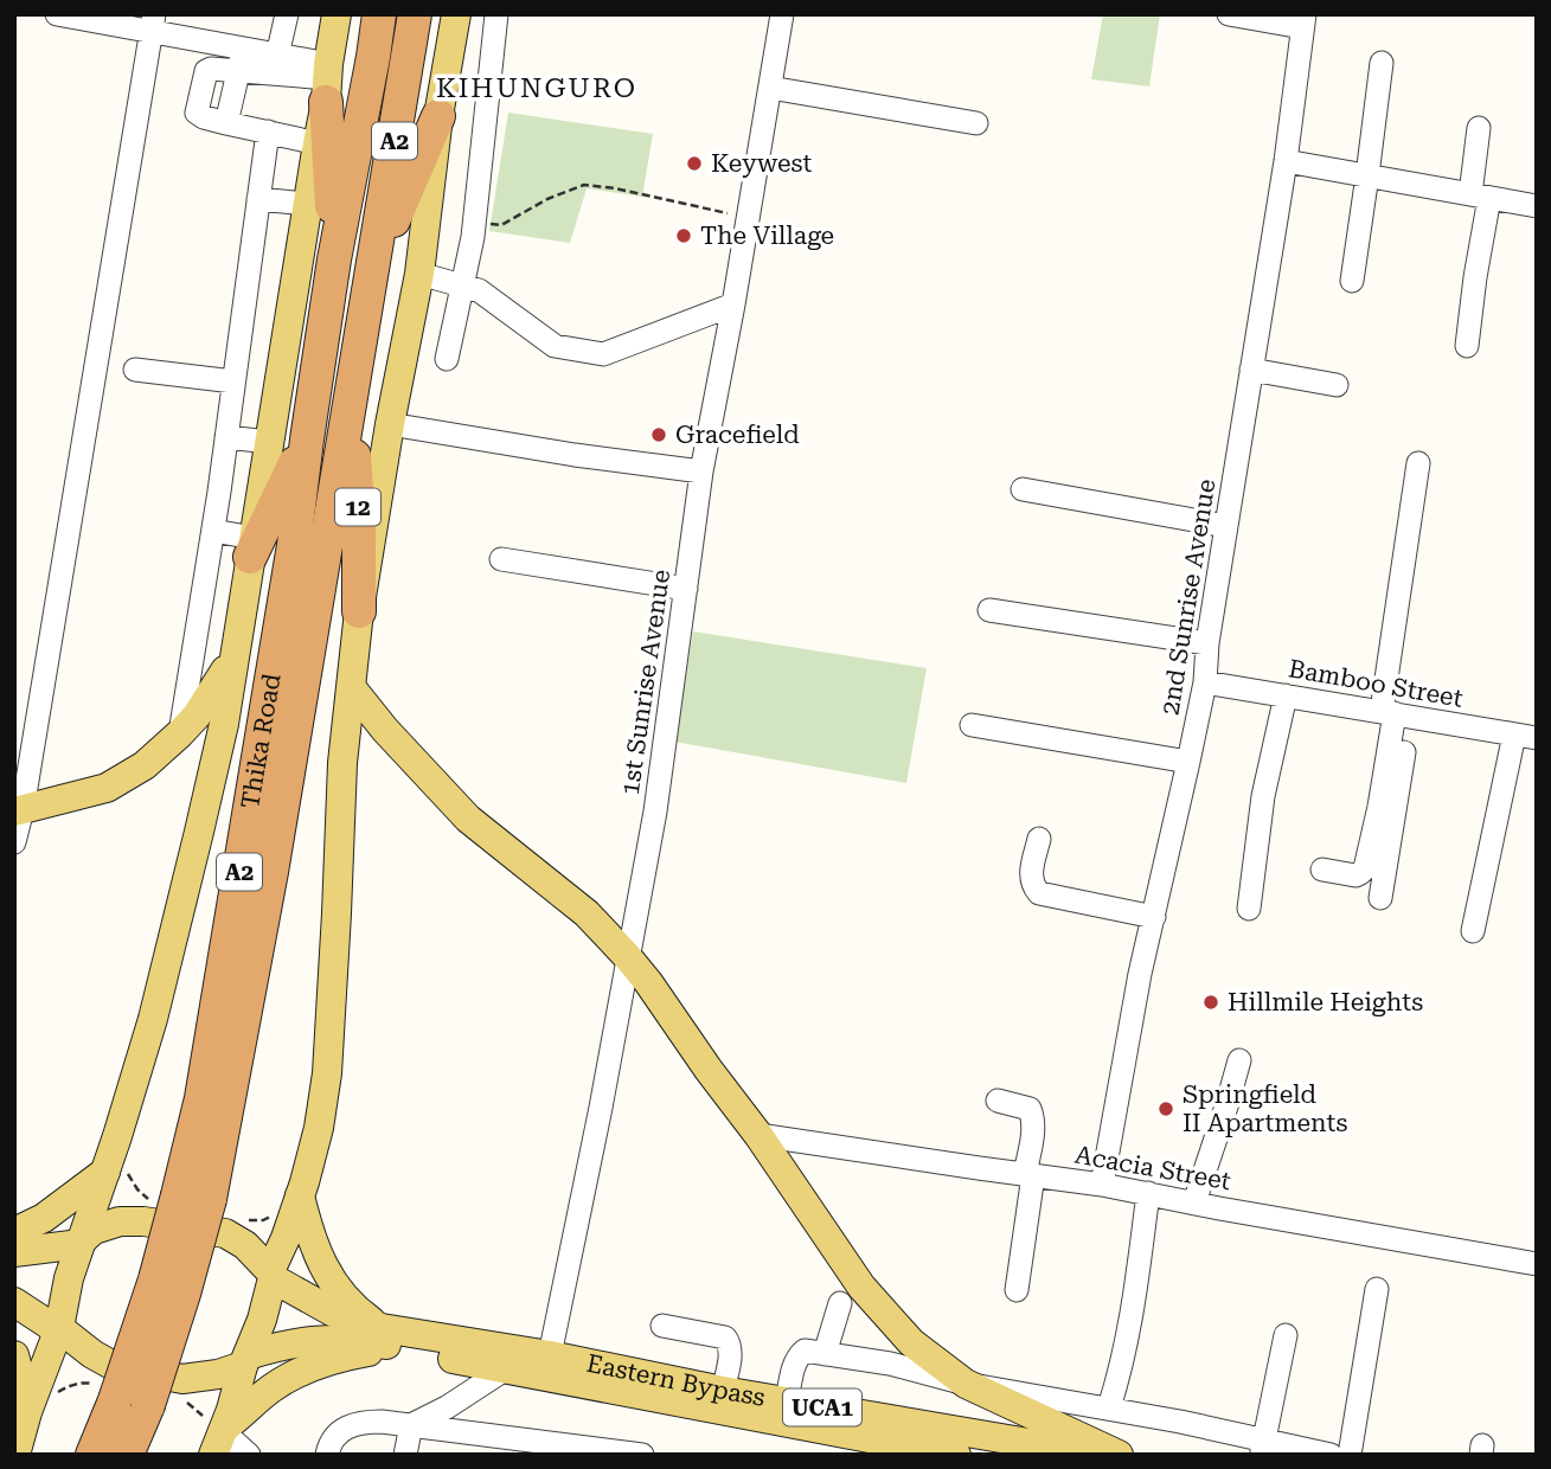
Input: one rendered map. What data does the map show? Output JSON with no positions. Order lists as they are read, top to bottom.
{
  "streets": {
    "highway": ["A2", "12", "Thika Road"],
    "main road": ["Eastern Bypass", "UCA1"],
    "street": [
      "2nd Sunrise Avenue",
      "1st Sunrise Avenue",
      "Bamboo Street",
      "Acacia Street"
    ]
  },
  "crossings": [
    ["12", "Thika Road"],
    ["2nd Sunrise Avenue", "Bamboo Street"],
    ["2nd Sunrise Avenue", "Acacia Street"],
    ["1st Sunrise Avenue", "Eastern Bypass"],
    ["1st Sunrise Avenue", "UCA1"],
    ["Thika Road", "UCA1"],
    ["Eastern Bypass", "UCA1"]
  ],
  "districts": ["KIHUNGURO"],
  "places": [
    "Keywest",
    "The Village",
    "Gracefield",
    "Hillmile Heights",
    "Springfield II Apartments"
  ]
}
